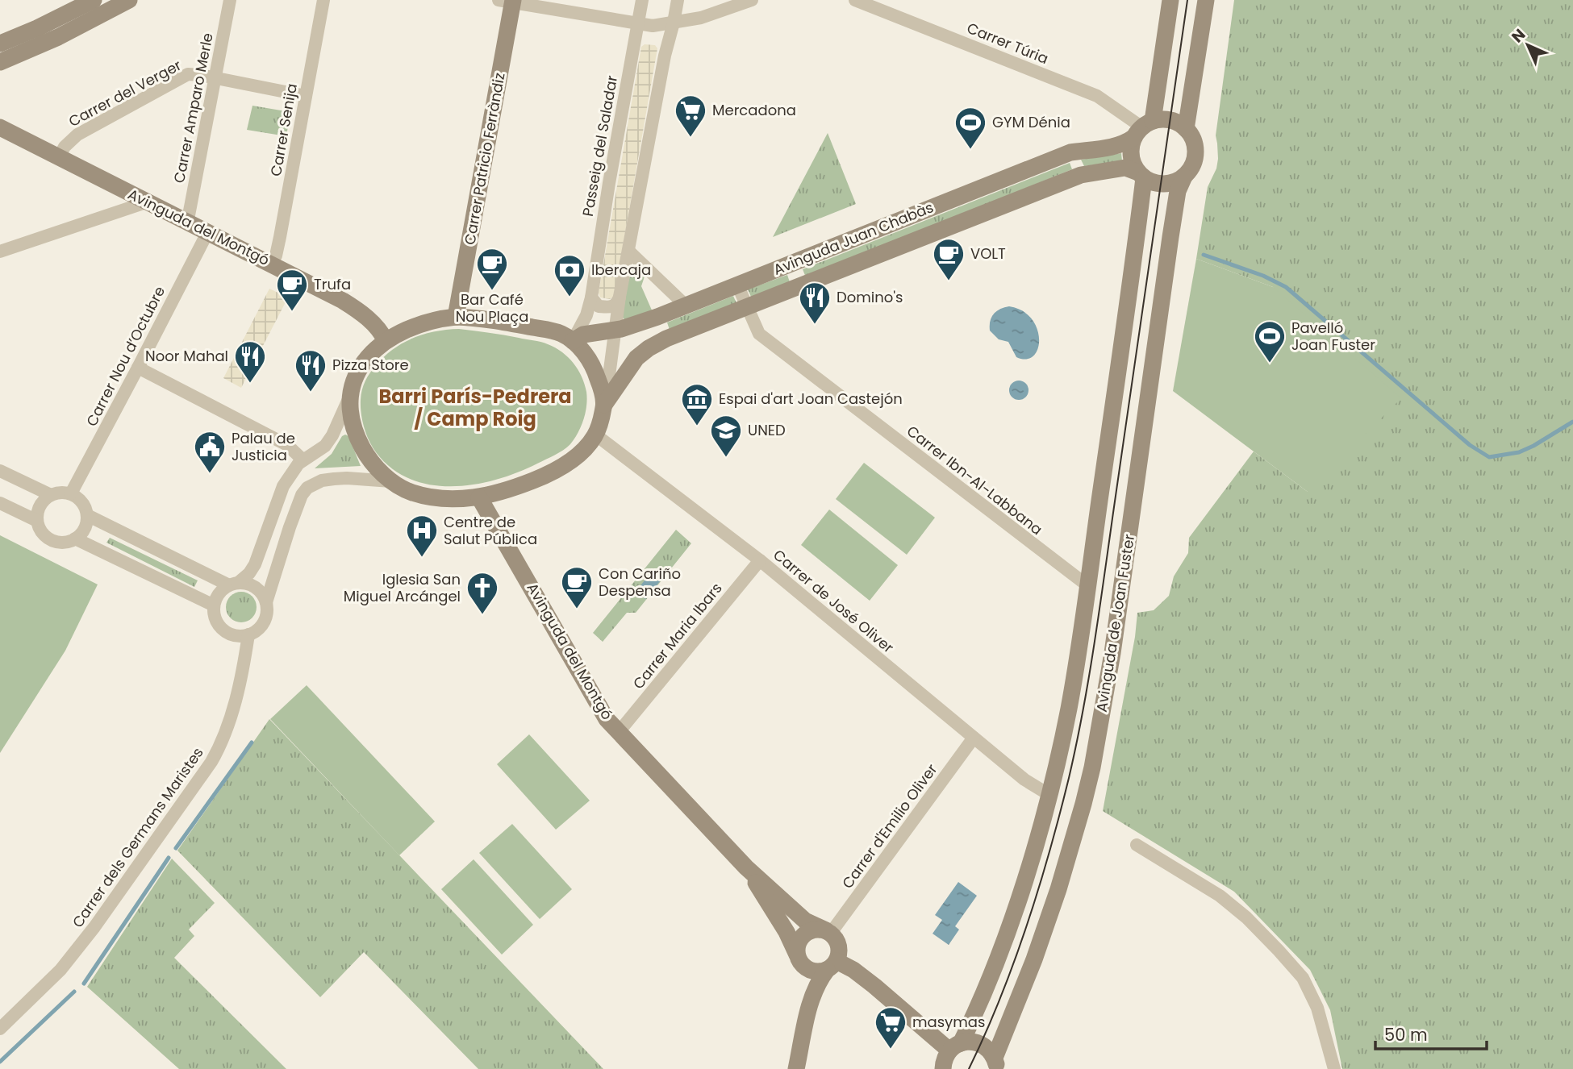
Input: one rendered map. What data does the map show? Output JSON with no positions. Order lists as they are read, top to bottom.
{
  "streets": {
    "main road": [
      "Carrer Patricio Ferràndiz",
      "Avinguda del Montgó",
      "Avinguda Juan Chabàs",
      "Avinguda de Joan Fuster"
    ],
    "street": [
      "Carrer Túria",
      "Carrer del Verger",
      "Carrer Amparo Merle",
      "Carrer Senija",
      "Passeig del Saladar",
      "Carrer Nou d’Octubre",
      "Carrer Ibn-Al-Labbana",
      "Carrer de José Oliver",
      "Carrer Maria Ibars",
      "Carrer d'Emilio Oliver",
      "Carrer dels Germans Maristes"
    ]
  },
  "crossings": [
    ["Carrer Túria", "Avinguda Juan Chabàs"],
    ["Carrer Túria", "Avinguda de Joan Fuster"],
    ["Carrer del Verger", "Carrer Amparo Merle"],
    ["Carrer del Verger", "Carrer Senija"],
    ["Carrer del Verger", "Avinguda del Montgó"],
    ["Carrer Amparo Merle", "Avinguda del Montgó"],
    ["Carrer Senija", "Avinguda del Montgó"],
    ["Passeig del Saladar", "Avinguda Juan Chabàs"],
    ["Avinguda del Montgó", "Carrer Nou d’Octubre"],
    ["Avinguda del Montgó", "Carrer Maria Ibars"],
    ["Avinguda del Montgó", "Carrer d'Emilio Oliver"],
    ["Avinguda Juan Chabàs", "Carrer Ibn-Al-Labbana"],
    ["Avinguda Juan Chabàs", "Carrer de José Oliver"],
    ["Avinguda Juan Chabàs", "Avinguda de Joan Fuster"],
    ["Carrer de José Oliver", "Carrer Maria Ibars"],
    ["Carrer de José Oliver", "Carrer d'Emilio Oliver"]
  ],
  "districts": ["Barri París-Pedrera / Camp Roig"],
  "places": {
    "supermarket": ["Mercadona", "masymas"],
    "sports": ["GYM Dénia", "Pavelló Joan Fuster"],
    "cafe": [
      "VOLT",
      "Bar Café Nou Plaça",
      "Trufa",
      "Con Cariño Despensa"
    ],
    "bank": ["Ibercaja"],
    "restaurant": ["Domino's", "Noor Mahal", "Pizza Store"],
    "museum": ["Espai d'art Joan Castejón"],
    "school or university": ["UNED"],
    "public building": ["Palau de Justicia"],
    "hospital": ["Centre de Salut Pública"],
    "church": ["Iglesia San Miguel Arcángel"]
  },
  "scale_bar": "50 m",
  "north": "top left"
}
